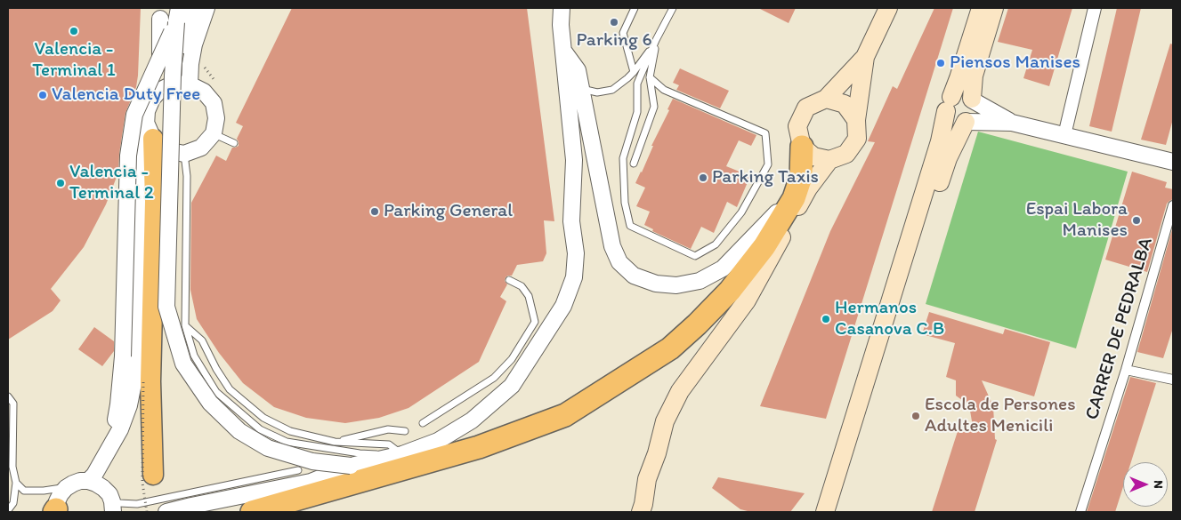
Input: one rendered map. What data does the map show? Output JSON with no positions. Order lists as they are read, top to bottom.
{
  "streets": {
    "street": ["CARRER DE PEDRALBA"]
  },
  "places": [
    "Parking 6",
    "Valencia - Terminal 1",
    "Piensos Manises",
    "Valencia Duty Free",
    "Parking Taxis",
    "Valencia - Terminal 2",
    "Parking General",
    "Espai Labora Manises",
    "Hermanos Casanova C.B",
    "Escola de Persones Adultes Menicili"
  ],
  "north": "right"
}
